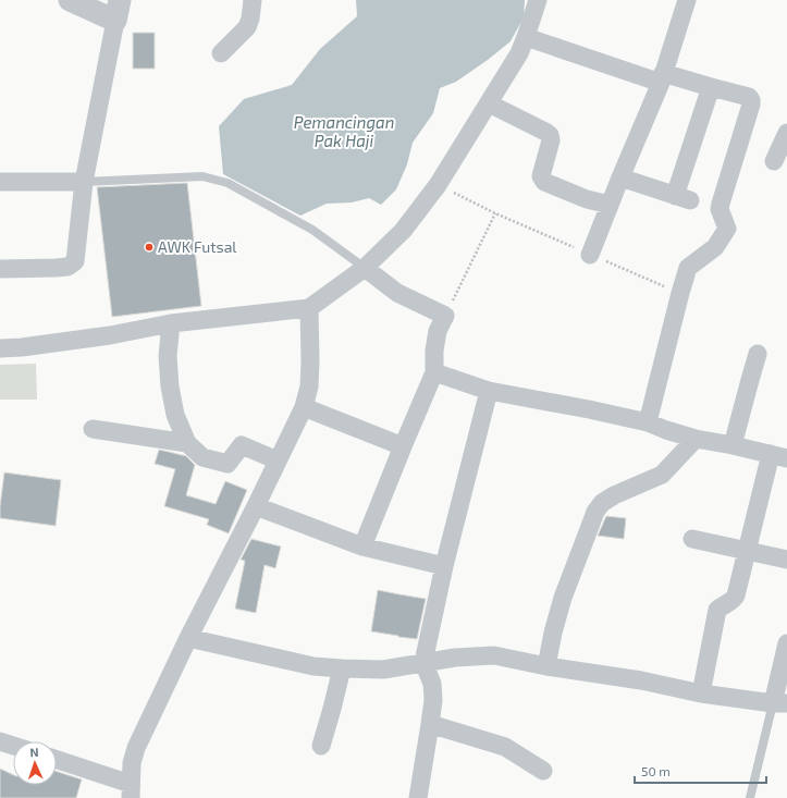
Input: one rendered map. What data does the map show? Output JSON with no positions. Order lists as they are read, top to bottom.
{
  "water": ["Pemancingan Pak Haji"],
  "places": ["AWK Futsal"],
  "scale_bar": "50 m",
  "north": "top"
}
